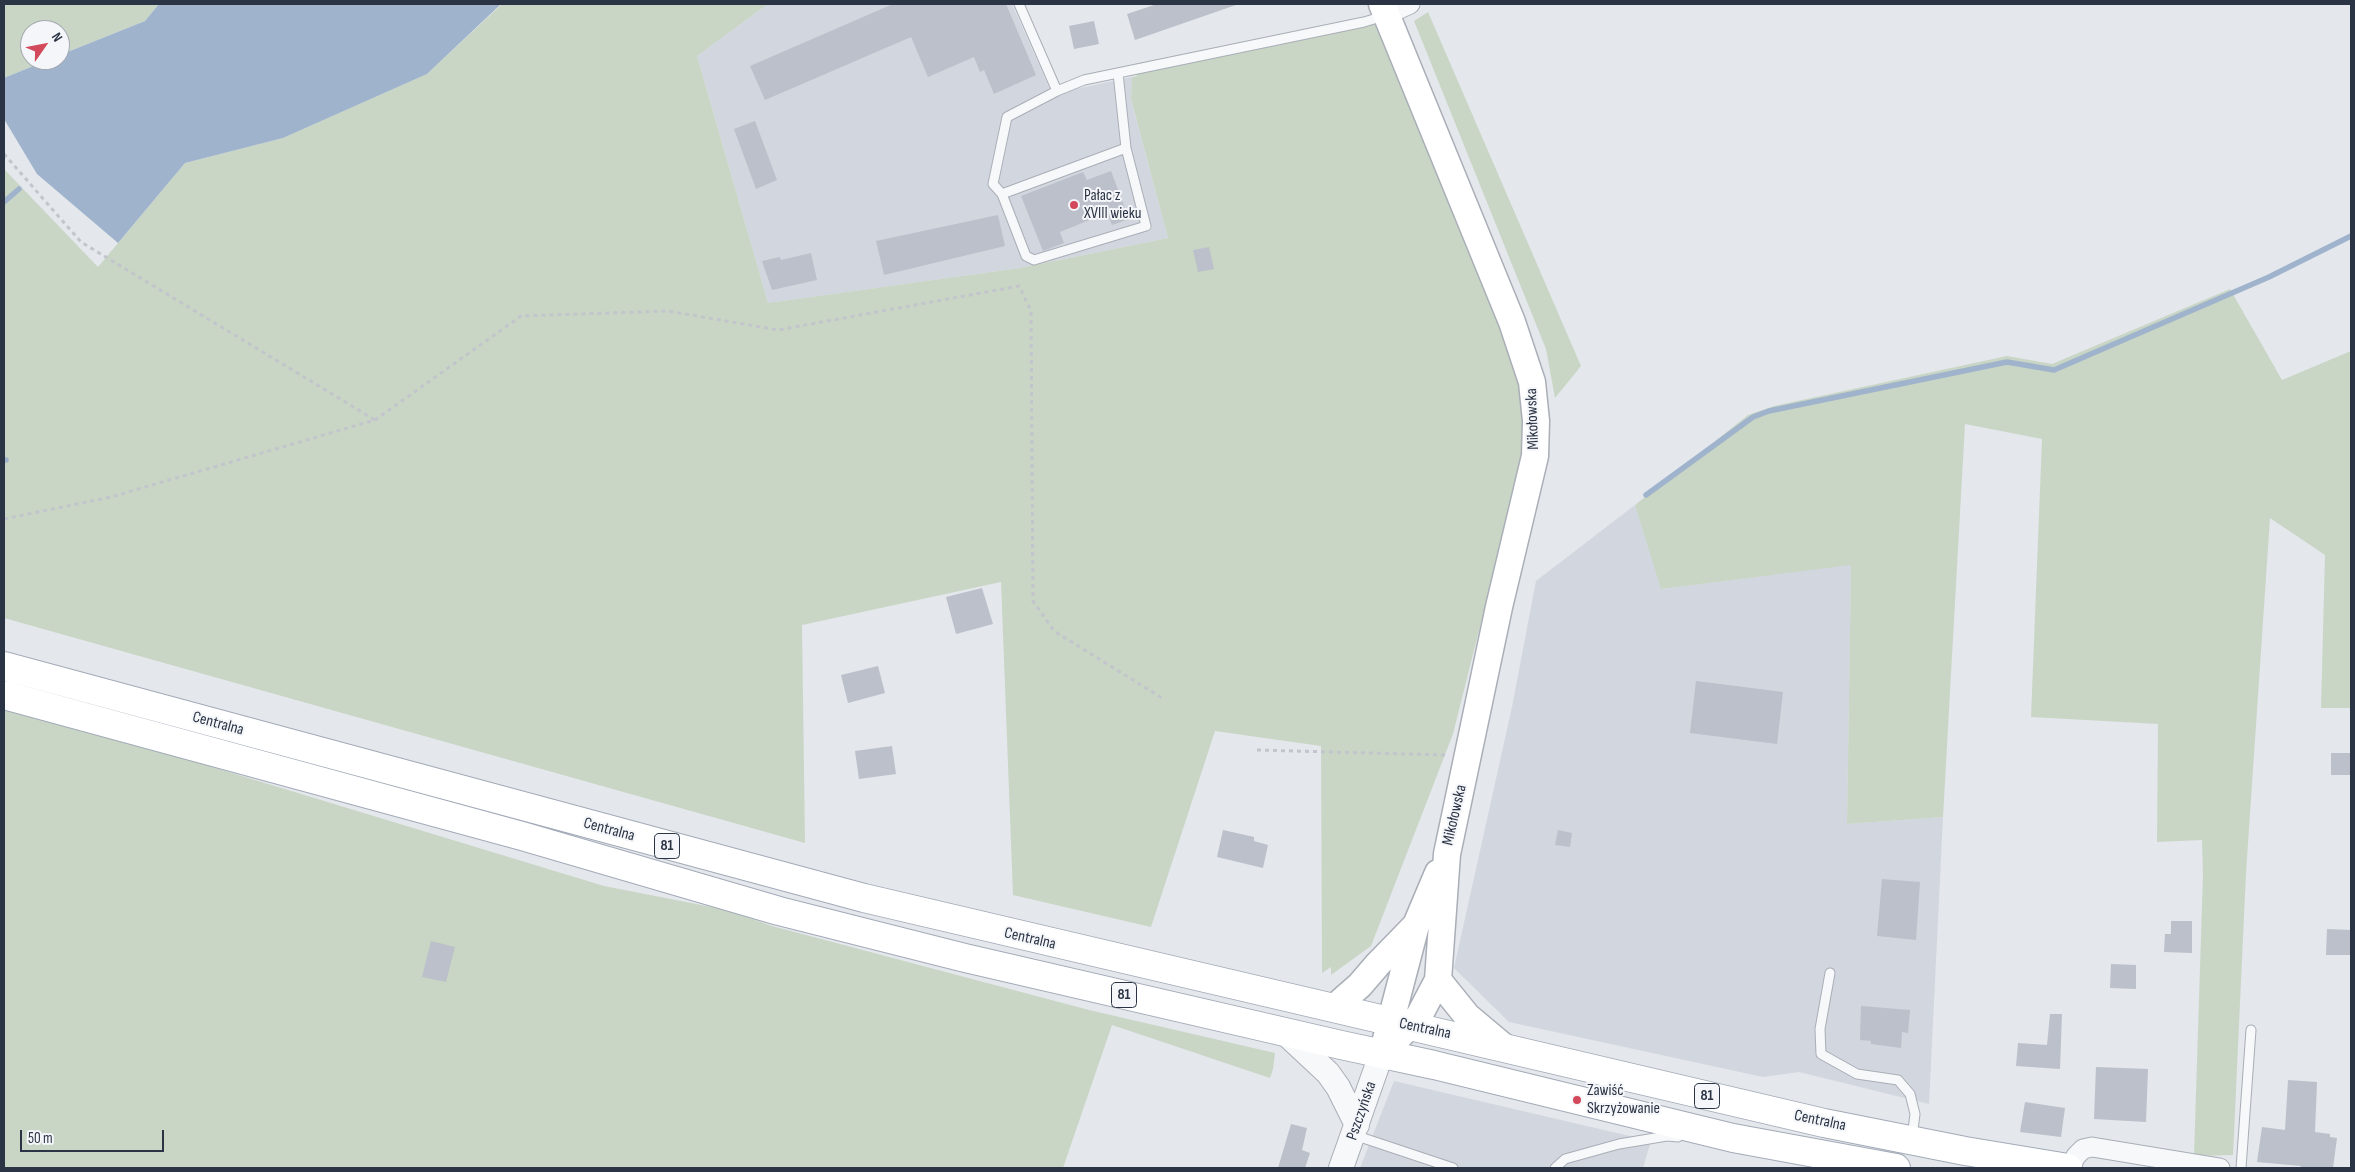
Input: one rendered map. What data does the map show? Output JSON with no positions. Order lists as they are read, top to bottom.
{
  "streets": {
    "main road": ["Mikołowska", "Centralna", "81"],
    "street": ["Pszczyńska"]
  },
  "crossings": [
    ["Mikołowska", "Centralna"],
    ["Mikołowska", "Pszczyńska"],
    ["Centralna", "Pszczyńska"]
  ],
  "places": ["Pałac z XVIII wieku", "Zawiść Skrzyżowanie"],
  "scale_bar": "50 m",
  "north": "top right"
}
